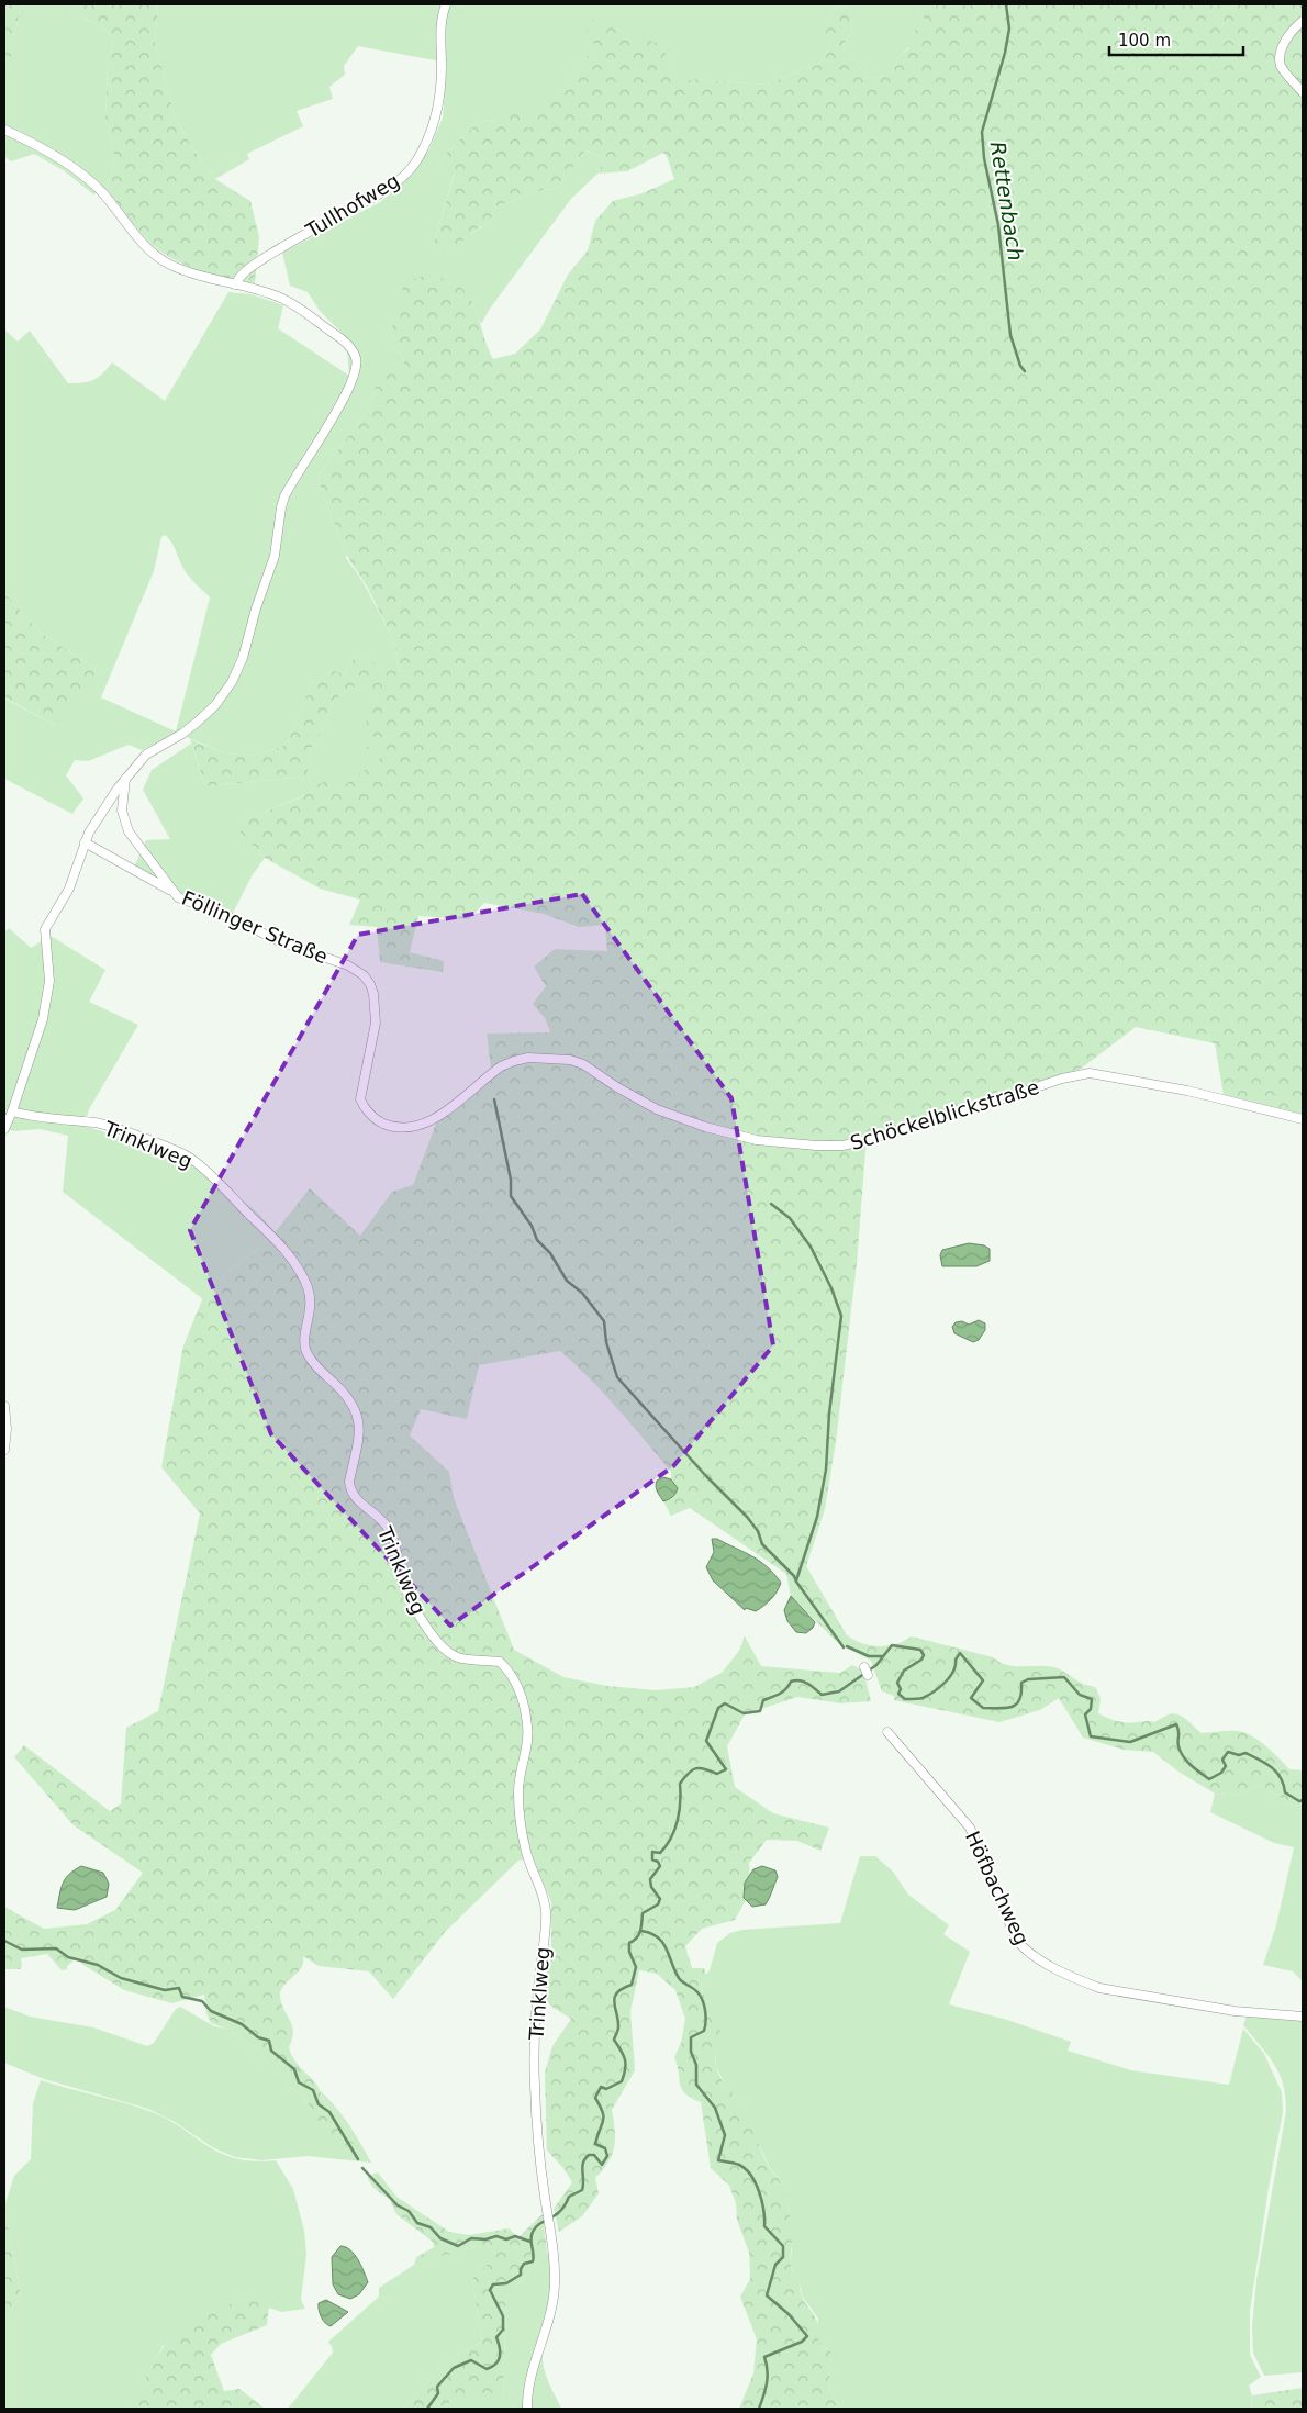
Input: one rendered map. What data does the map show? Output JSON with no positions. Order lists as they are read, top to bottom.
{
  "streets": {
    "street": [
      "Tullhofweg",
      "Föllinger Straße",
      "Schöckelblickstraße",
      "Trinklweg",
      "Höfbachweg"
    ]
  },
  "crossings": [
    ["Föllinger Straße", "Schöckelblickstraße"]
  ],
  "water": ["Rettenbach"],
  "scale_bar": "100 m"
}
